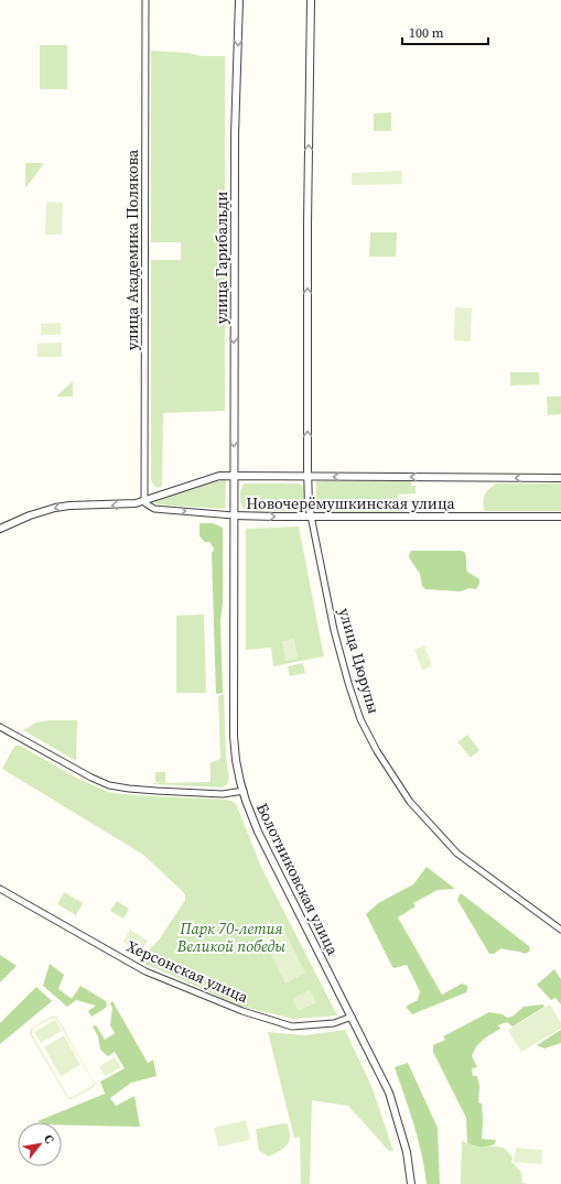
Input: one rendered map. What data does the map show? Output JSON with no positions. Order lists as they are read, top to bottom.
{
  "streets": {
    "street": [
      "улица Академика Полякова",
      "улица Гарибальди",
      "Новочерёмушкинская улица",
      "улица Цюрупы",
      "Болотниковская улица",
      "Херсонская улица"
    ]
  },
  "crossings": [
    ["улица Академика Полякова", "Новочерёмушкинская улица"],
    ["улица Гарибальди", "Новочерёмушкинская улица"],
    ["улица Гарибальди", "Болотниковская улица"],
    ["Новочерёмушкинская улица", "улица Цюрупы"],
    ["Новочерёмушкинская улица", "Болотниковская улица"],
    ["Болотниковская улица", "Херсонская улица"]
  ],
  "one_way": ["улица Гарибальди"],
  "parks": ["Парк 70-летия Великой победы"],
  "scale_bar": "100 m",
  "north": "top right"
}
